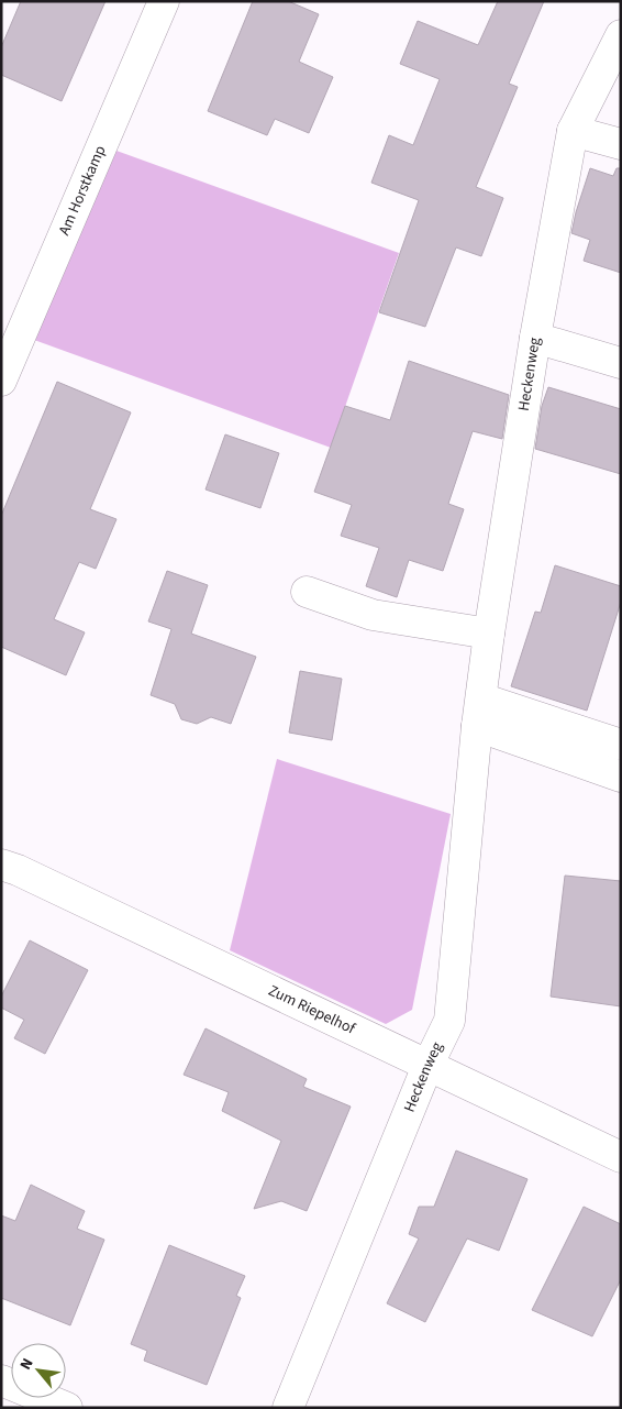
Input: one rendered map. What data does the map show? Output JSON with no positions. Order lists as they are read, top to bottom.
{
  "streets": {
    "street": ["Am Horstkamp", "Heckenweg", "Zum Riepelhof"]
  },
  "crossings": [
    ["Heckenweg", "Zum Riepelhof"]
  ],
  "north": "top left"
}
